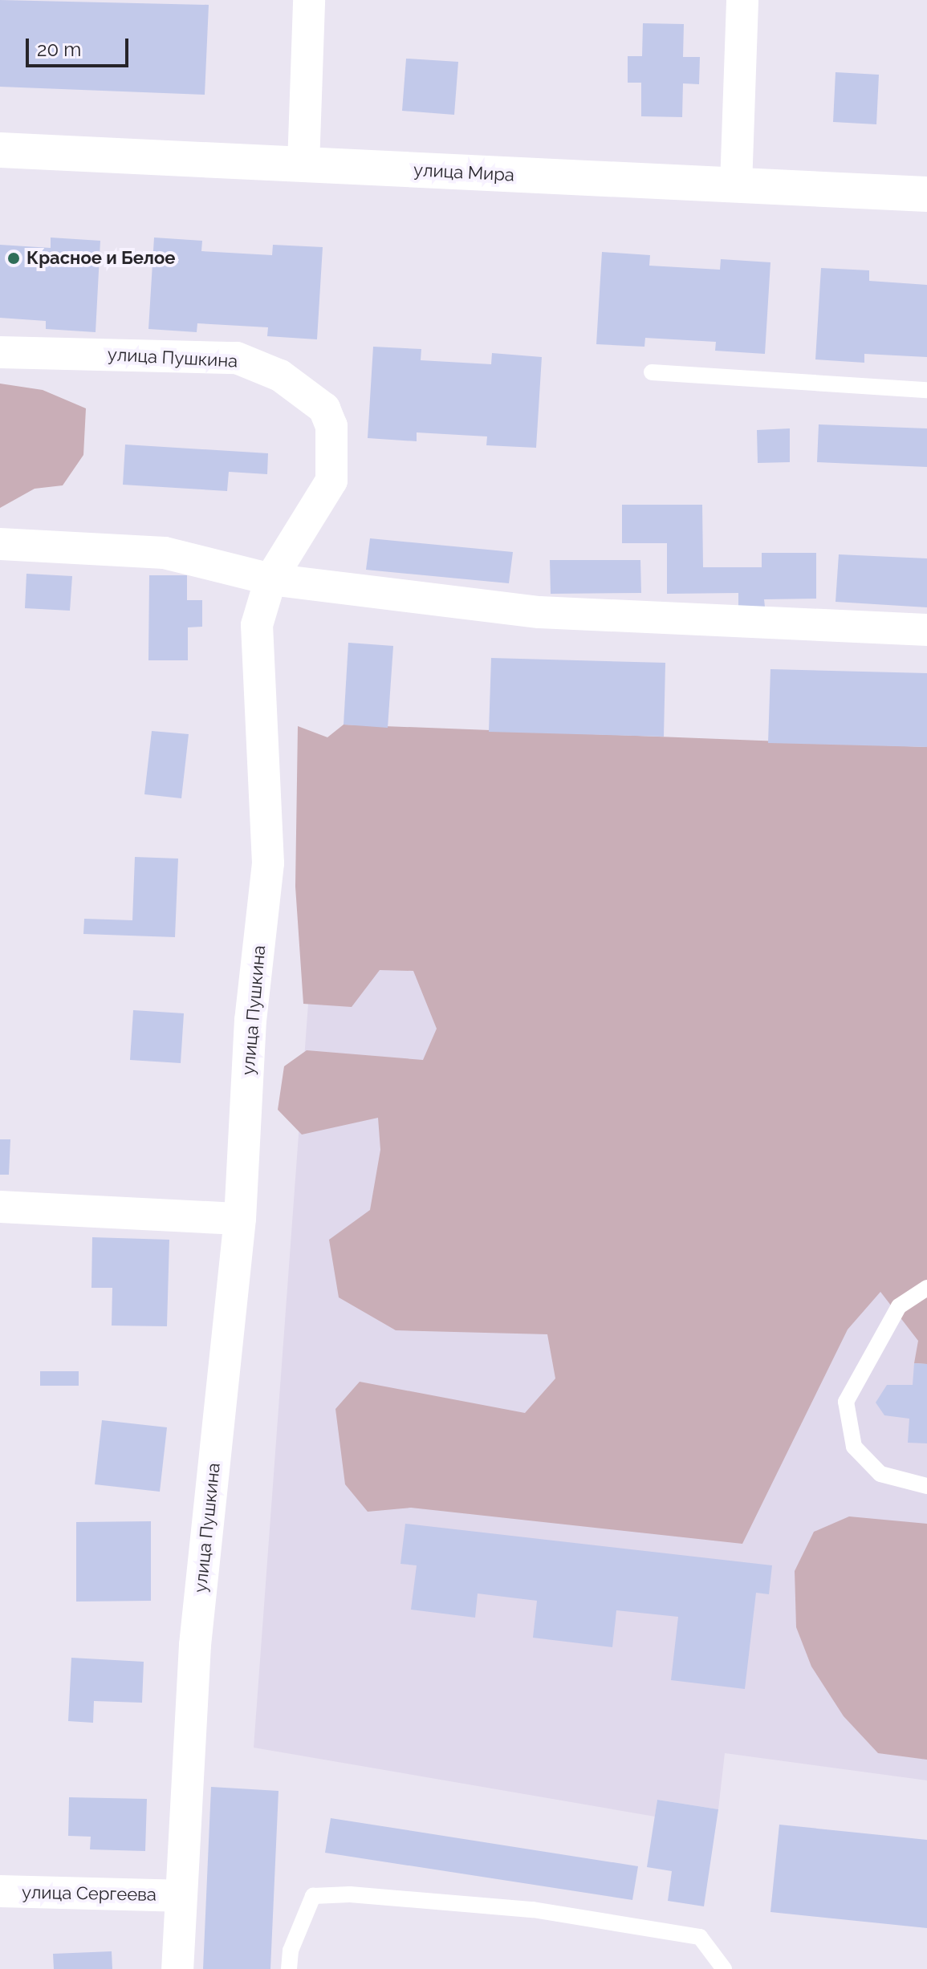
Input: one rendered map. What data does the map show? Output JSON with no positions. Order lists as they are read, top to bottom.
{
  "streets": {
    "street": ["улица Мира", "улица Пушкина", "улица Сергеева"]
  },
  "crossings": [
    ["улица Пушкина", "улица Сергеева"]
  ],
  "places": ["Красное и Белое"],
  "scale_bar": "20 m"
}
